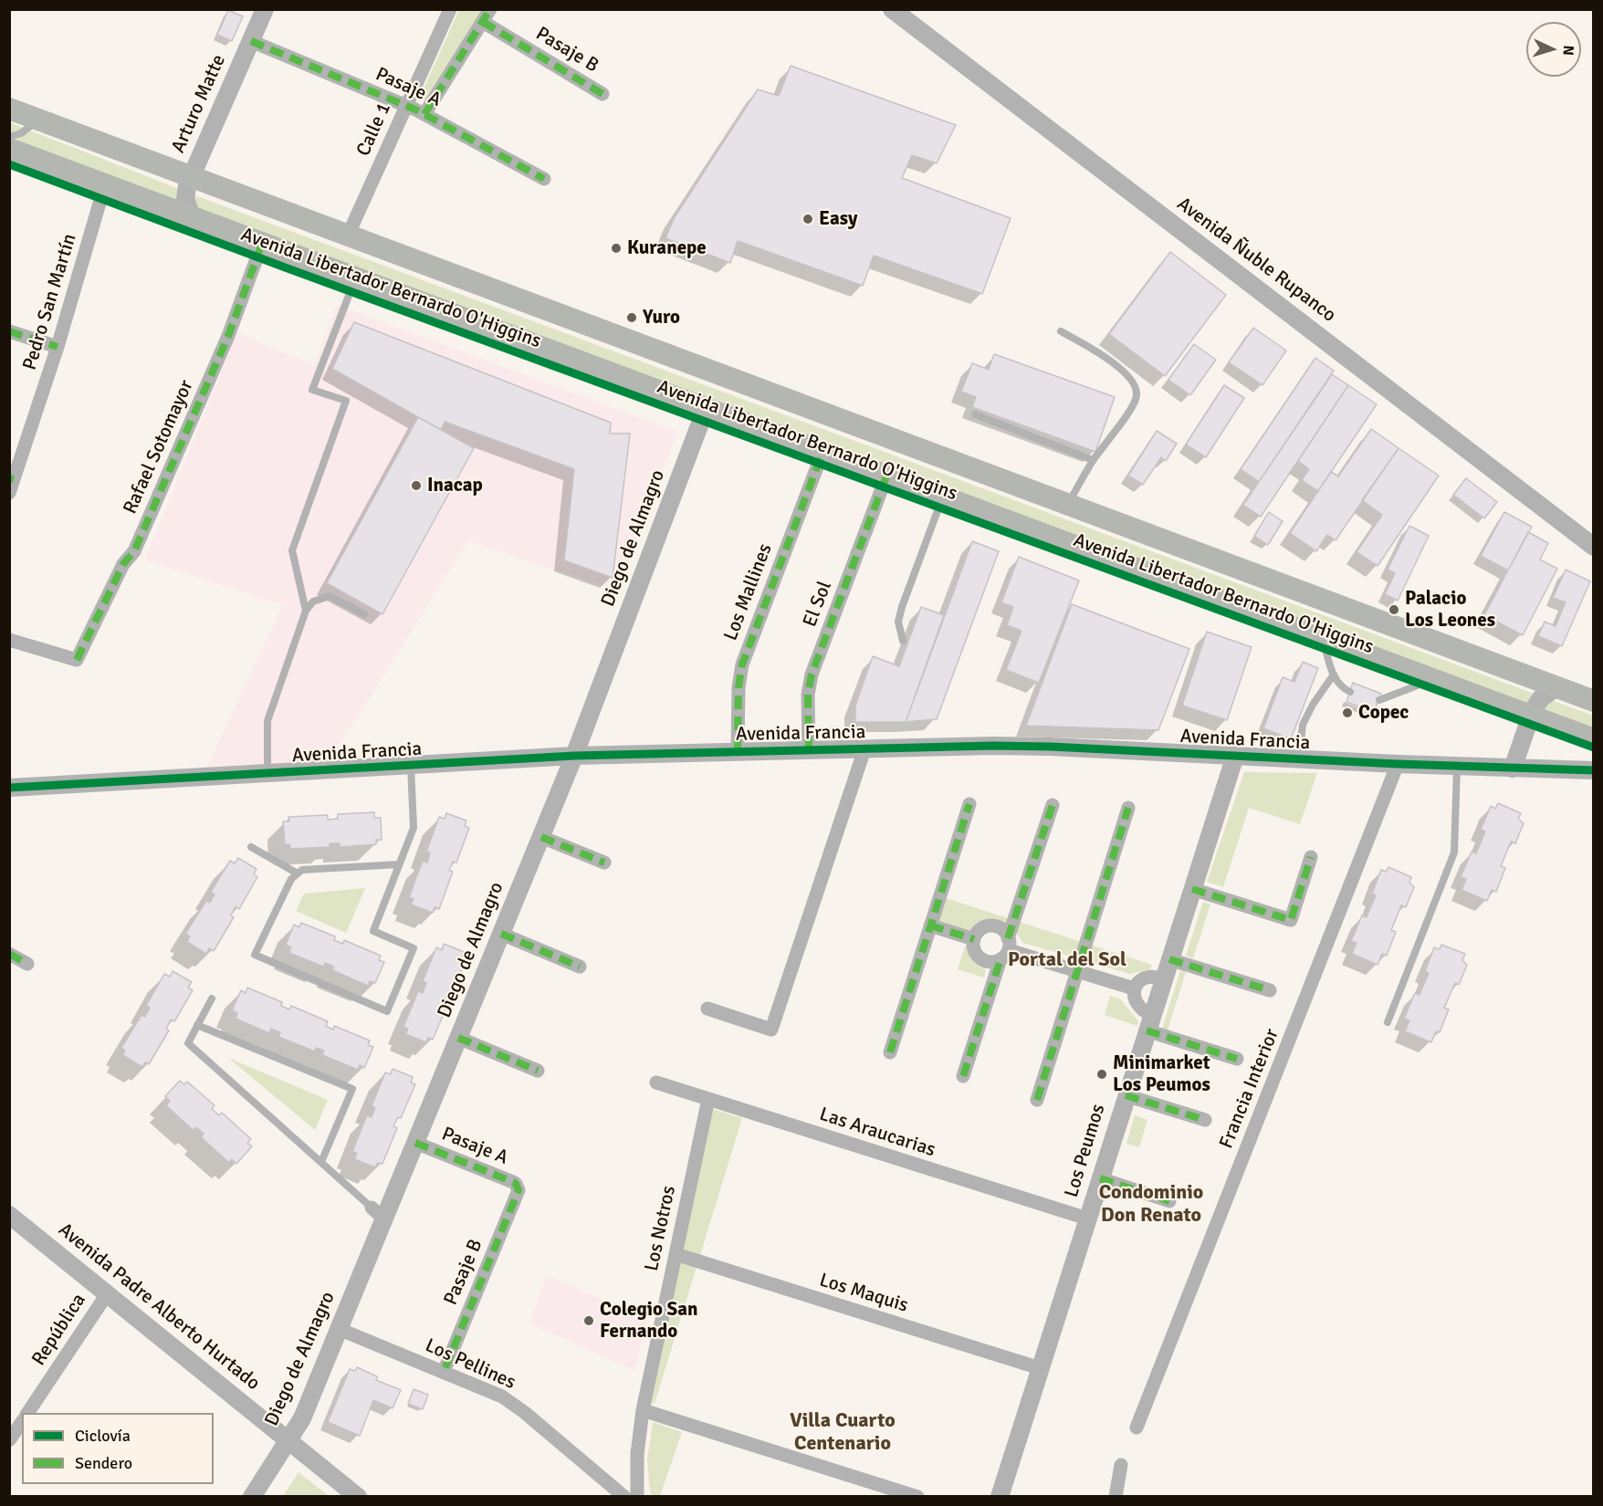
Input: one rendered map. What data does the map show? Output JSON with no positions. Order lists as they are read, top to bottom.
{
  "streets": {
    "main road": ["Avenida Libertador Bernardo O'Higgins"],
    "street": [
      "Pasaje B",
      "Pasaje A",
      "Arturo Matte",
      "Calle 1",
      "Avenida Ñuble Rupanco",
      "Pedro San Martín",
      "Rafael Sotomayor",
      "Diego de Almagro",
      "Los Mallines",
      "El Sol",
      "Avenida Francia",
      "Francia Interior",
      "Las Araucarias",
      "Los Peumos",
      "Los Notros",
      "Los Maquis",
      "Avenida Padre Alberto Hurtado",
      "República",
      "Los Pellines"
    ]
  },
  "crossings": [
    ["Pasaje B", "Pasaje A"],
    ["Pasaje B", "Los Pellines"],
    ["Pasaje A", "Arturo Matte"],
    ["Pasaje A", "Calle 1"],
    ["Pasaje A", "Diego de Almagro"],
    ["Arturo Matte", "Avenida Libertador Bernardo O'Higgins"],
    ["Calle 1", "Avenida Libertador Bernardo O'Higgins"],
    ["Avenida Libertador Bernardo O'Higgins", "Pedro San Martín"],
    ["Avenida Libertador Bernardo O'Higgins", "Rafael Sotomayor"],
    ["Avenida Libertador Bernardo O'Higgins", "Diego de Almagro"],
    ["Avenida Libertador Bernardo O'Higgins", "Los Mallines"],
    ["Avenida Libertador Bernardo O'Higgins", "El Sol"],
    ["Diego de Almagro", "Avenida Francia"],
    ["Diego de Almagro", "Avenida Padre Alberto Hurtado"],
    ["Diego de Almagro", "Los Pellines"],
    ["Los Mallines", "Avenida Francia"],
    ["El Sol", "Avenida Francia"],
    ["Avenida Francia", "Francia Interior"],
    ["Avenida Francia", "Los Peumos"],
    ["Las Araucarias", "Los Peumos"],
    ["Las Araucarias", "Los Notros"],
    ["Los Peumos", "Los Maquis"],
    ["Los Notros", "Los Maquis"],
    ["Avenida Padre Alberto Hurtado", "República"]
  ],
  "districts": ["Portal del Sol", "Condominio Don Renato", "Villa Cuarto Centenario"],
  "places": [
    "Easy",
    "Kuranepe",
    "Yuro",
    "Inacap",
    "Palacio Los Leones",
    "Copec",
    "Minimarket Los Peumos",
    "Colegio San Fernando"
  ],
  "legend": ["Ciclovía", "Sendero"],
  "north": "right"
}
